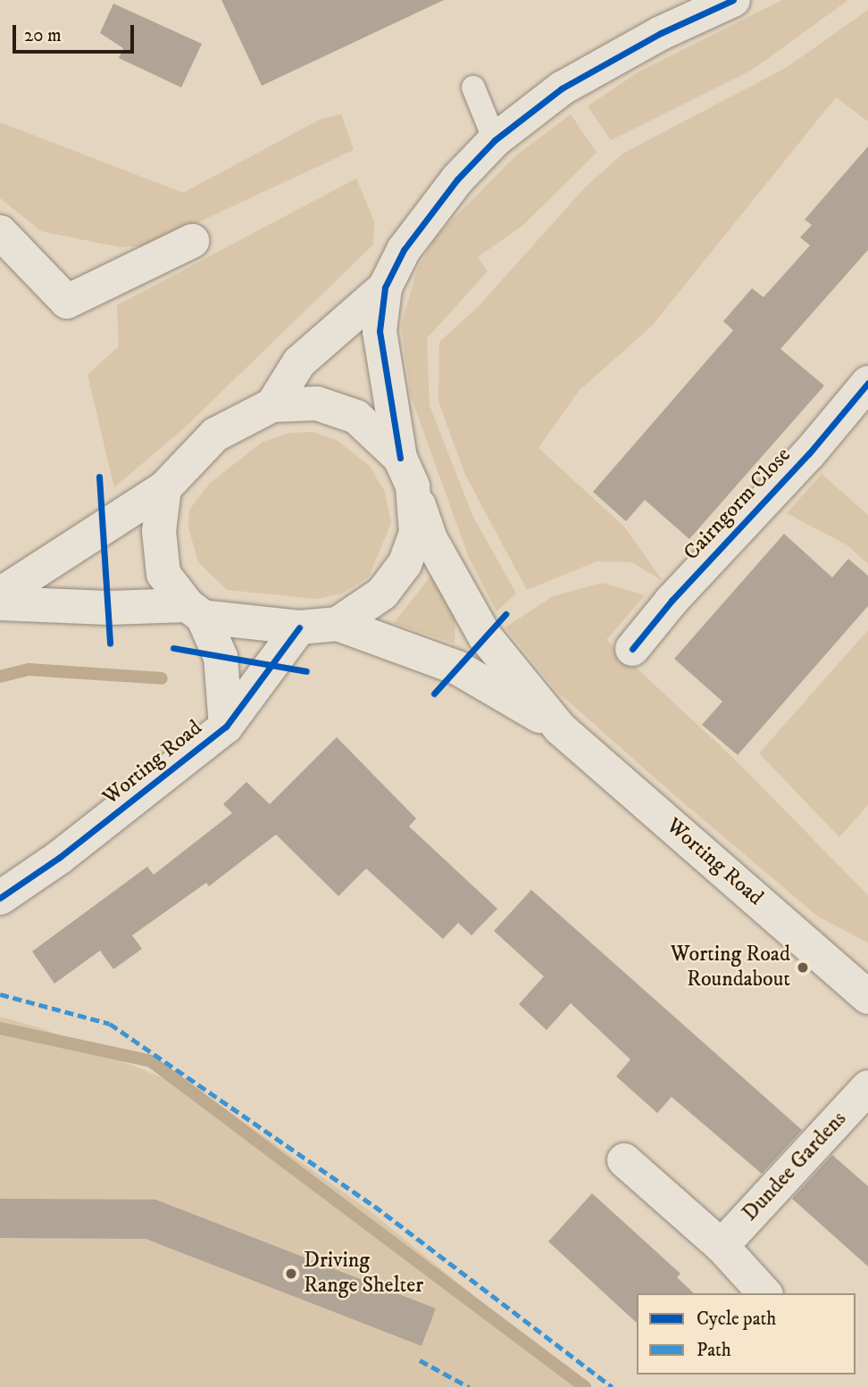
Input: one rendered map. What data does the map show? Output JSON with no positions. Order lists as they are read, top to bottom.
{
  "streets": {
    "street": ["Cairngorm Close", "Worting Road", "Dundee Gardens"]
  },
  "places": ["Worting Road Roundabout", "Driving Range Shelter"],
  "legend": ["Cycle path", "Path"],
  "scale_bar": "20 m"
}
